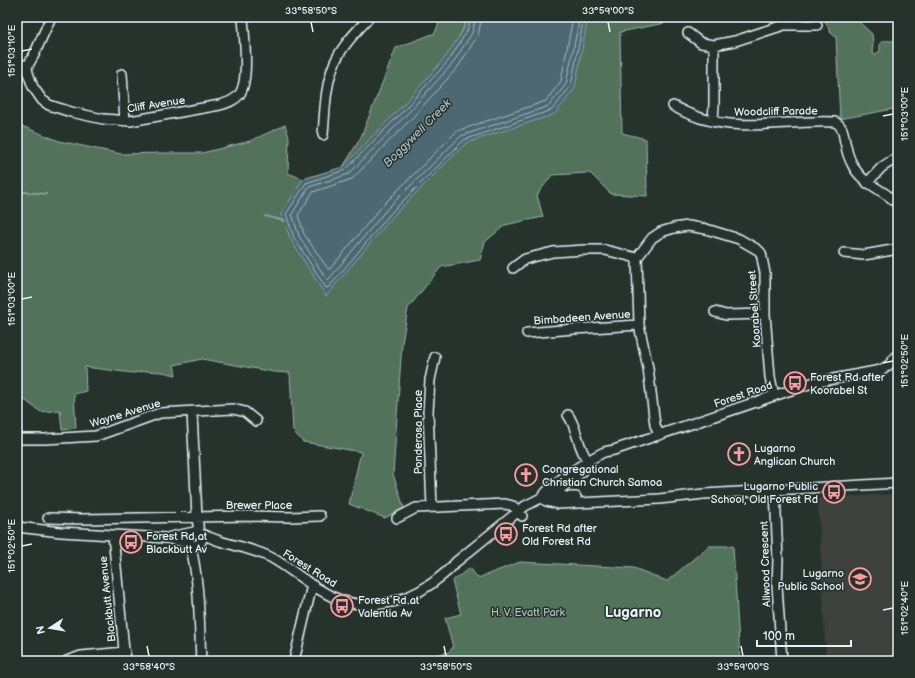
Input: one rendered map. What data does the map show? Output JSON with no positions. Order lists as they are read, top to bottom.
{
  "streets": {
    "street": [
      "Cliff Avenue",
      "Woodcliff Parade",
      "Koorabel Street",
      "Bimbadeen Avenue",
      "Forest Road",
      "Wayne Avenue",
      "Ponderosa Place",
      "Brewer Place",
      "Allwood Crescent",
      "Blackbutt Avenue"
    ]
  },
  "crossings": [
    ["Koorabel Street", "Forest Road"]
  ],
  "districts": ["Lugarno"],
  "water": ["Boggywell Creek"],
  "parks": ["H. V. Evatt Park"],
  "places": {
    "bus stop": [
      "Forest Rd after Koorabel St",
      "Lugarno Public School, Old Forest Rd",
      "Forest Rd after Old Forest Rd",
      "Forest Rd at Blackbutt Av",
      "Forest Rd at Valentia Av"
    ],
    "church": ["Lugarno Anglican Church", "Congregational Christian Church Samoa"],
    "school or university": ["Lugarno Public School"]
  },
  "scale_bar": "100 m",
  "north": "left",
  "coordinates": [
    "33°58'50\"S",
    "33°59'00\"S",
    "151°03'10\"E",
    "151°03'00\"E",
    "151°02'50\"E",
    "151°02'40\"E",
    "33°58'40\"S"
  ]
}
